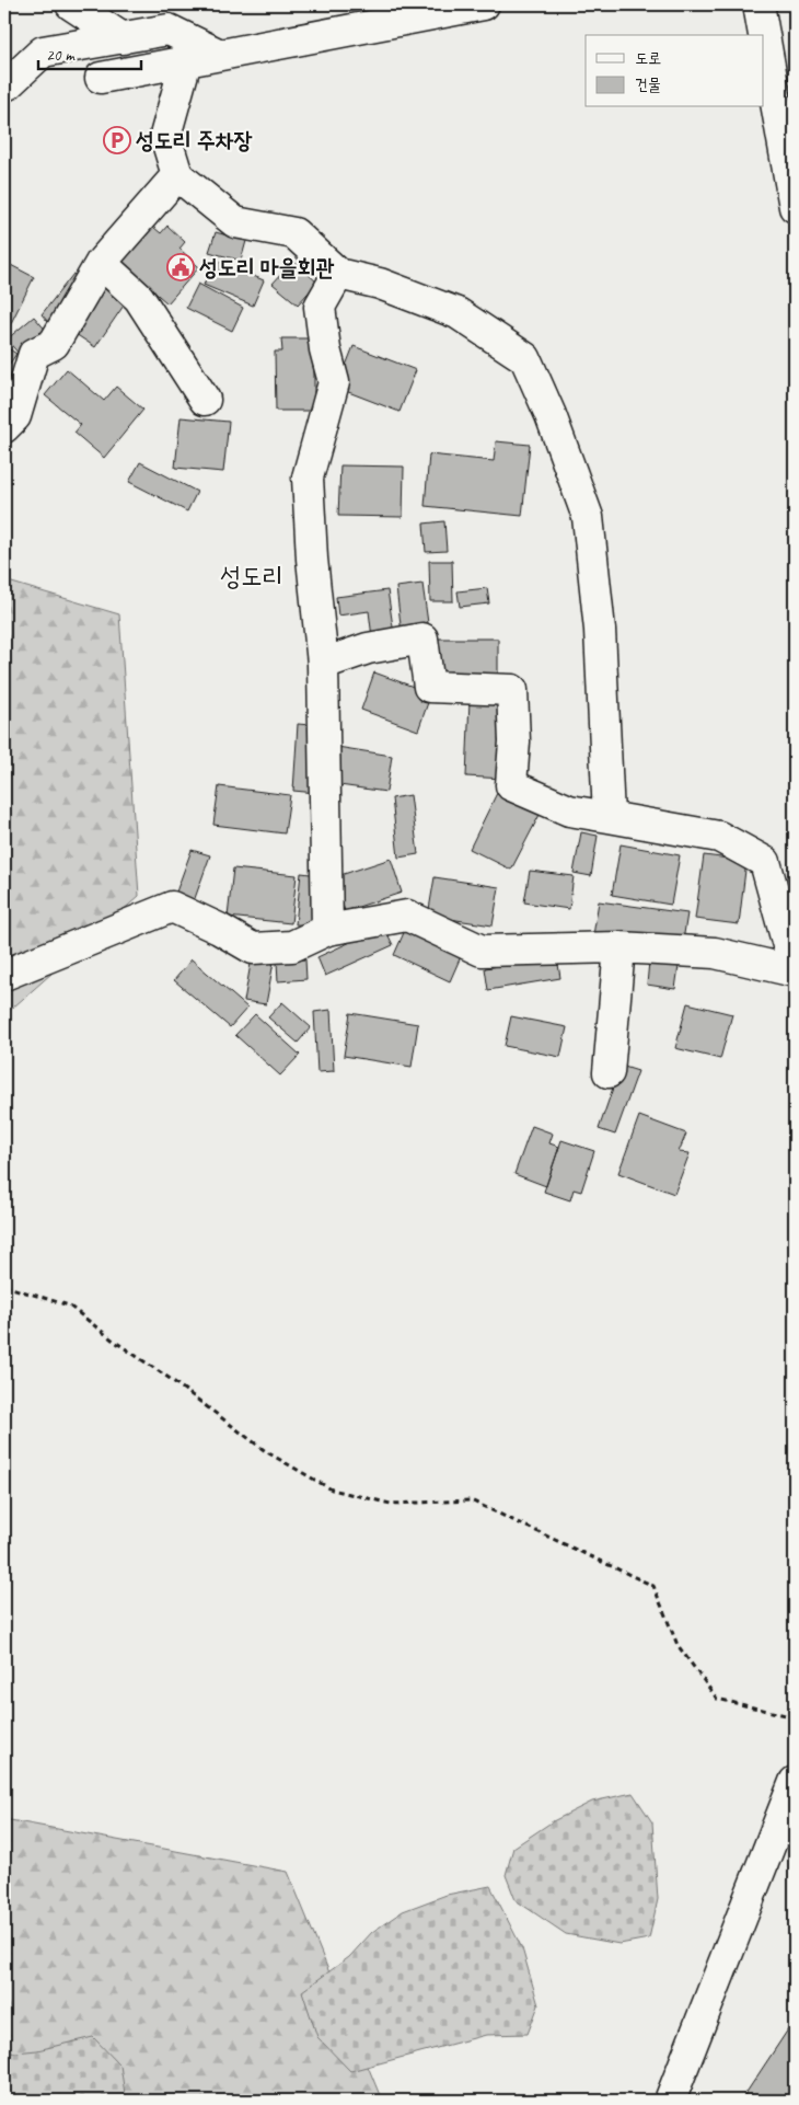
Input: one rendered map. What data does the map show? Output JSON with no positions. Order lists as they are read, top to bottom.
{
  "districts": ["성도리"],
  "places": {
    "parking": ["성도리 주차장"],
    "public building": ["성도리 마을회관"]
  },
  "legend": ["도로", "건물"],
  "scale_bar": "20 m"
}
